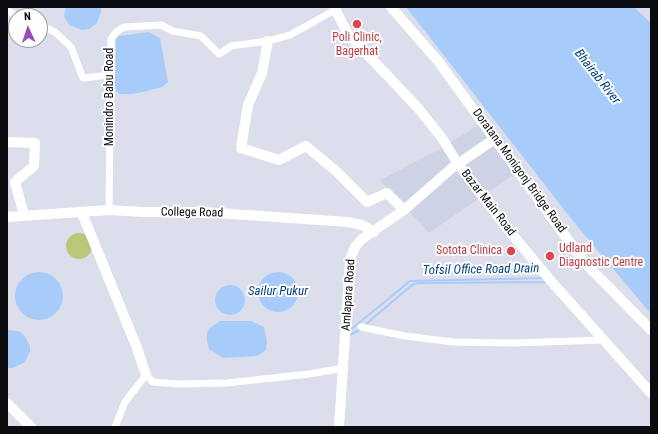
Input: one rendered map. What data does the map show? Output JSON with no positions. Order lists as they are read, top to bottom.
{
  "streets": {
    "street": [
      "Monindro Babu Road",
      "Doratana Monigonj Bridge Road",
      "Bazar Main Road",
      "College Road",
      "Amlapara Road"
    ]
  },
  "crossings": [
    ["Monindro Babu Road", "Bazar Main Road"],
    ["Monindro Babu Road", "College Road"],
    ["Doratana Monigonj Bridge Road", "Amlapara Road"],
    ["Bazar Main Road", "Amlapara Road"],
    ["College Road", "Amlapara Road"]
  ],
  "water": ["Bhairab River", "Tofsil Office Road Drain", "Sailur Pukur"],
  "places": ["Poli Clinic, Bagerhat", "Sotota Clinica", "Udland Diagnostic Centre"],
  "north": "top"
}
